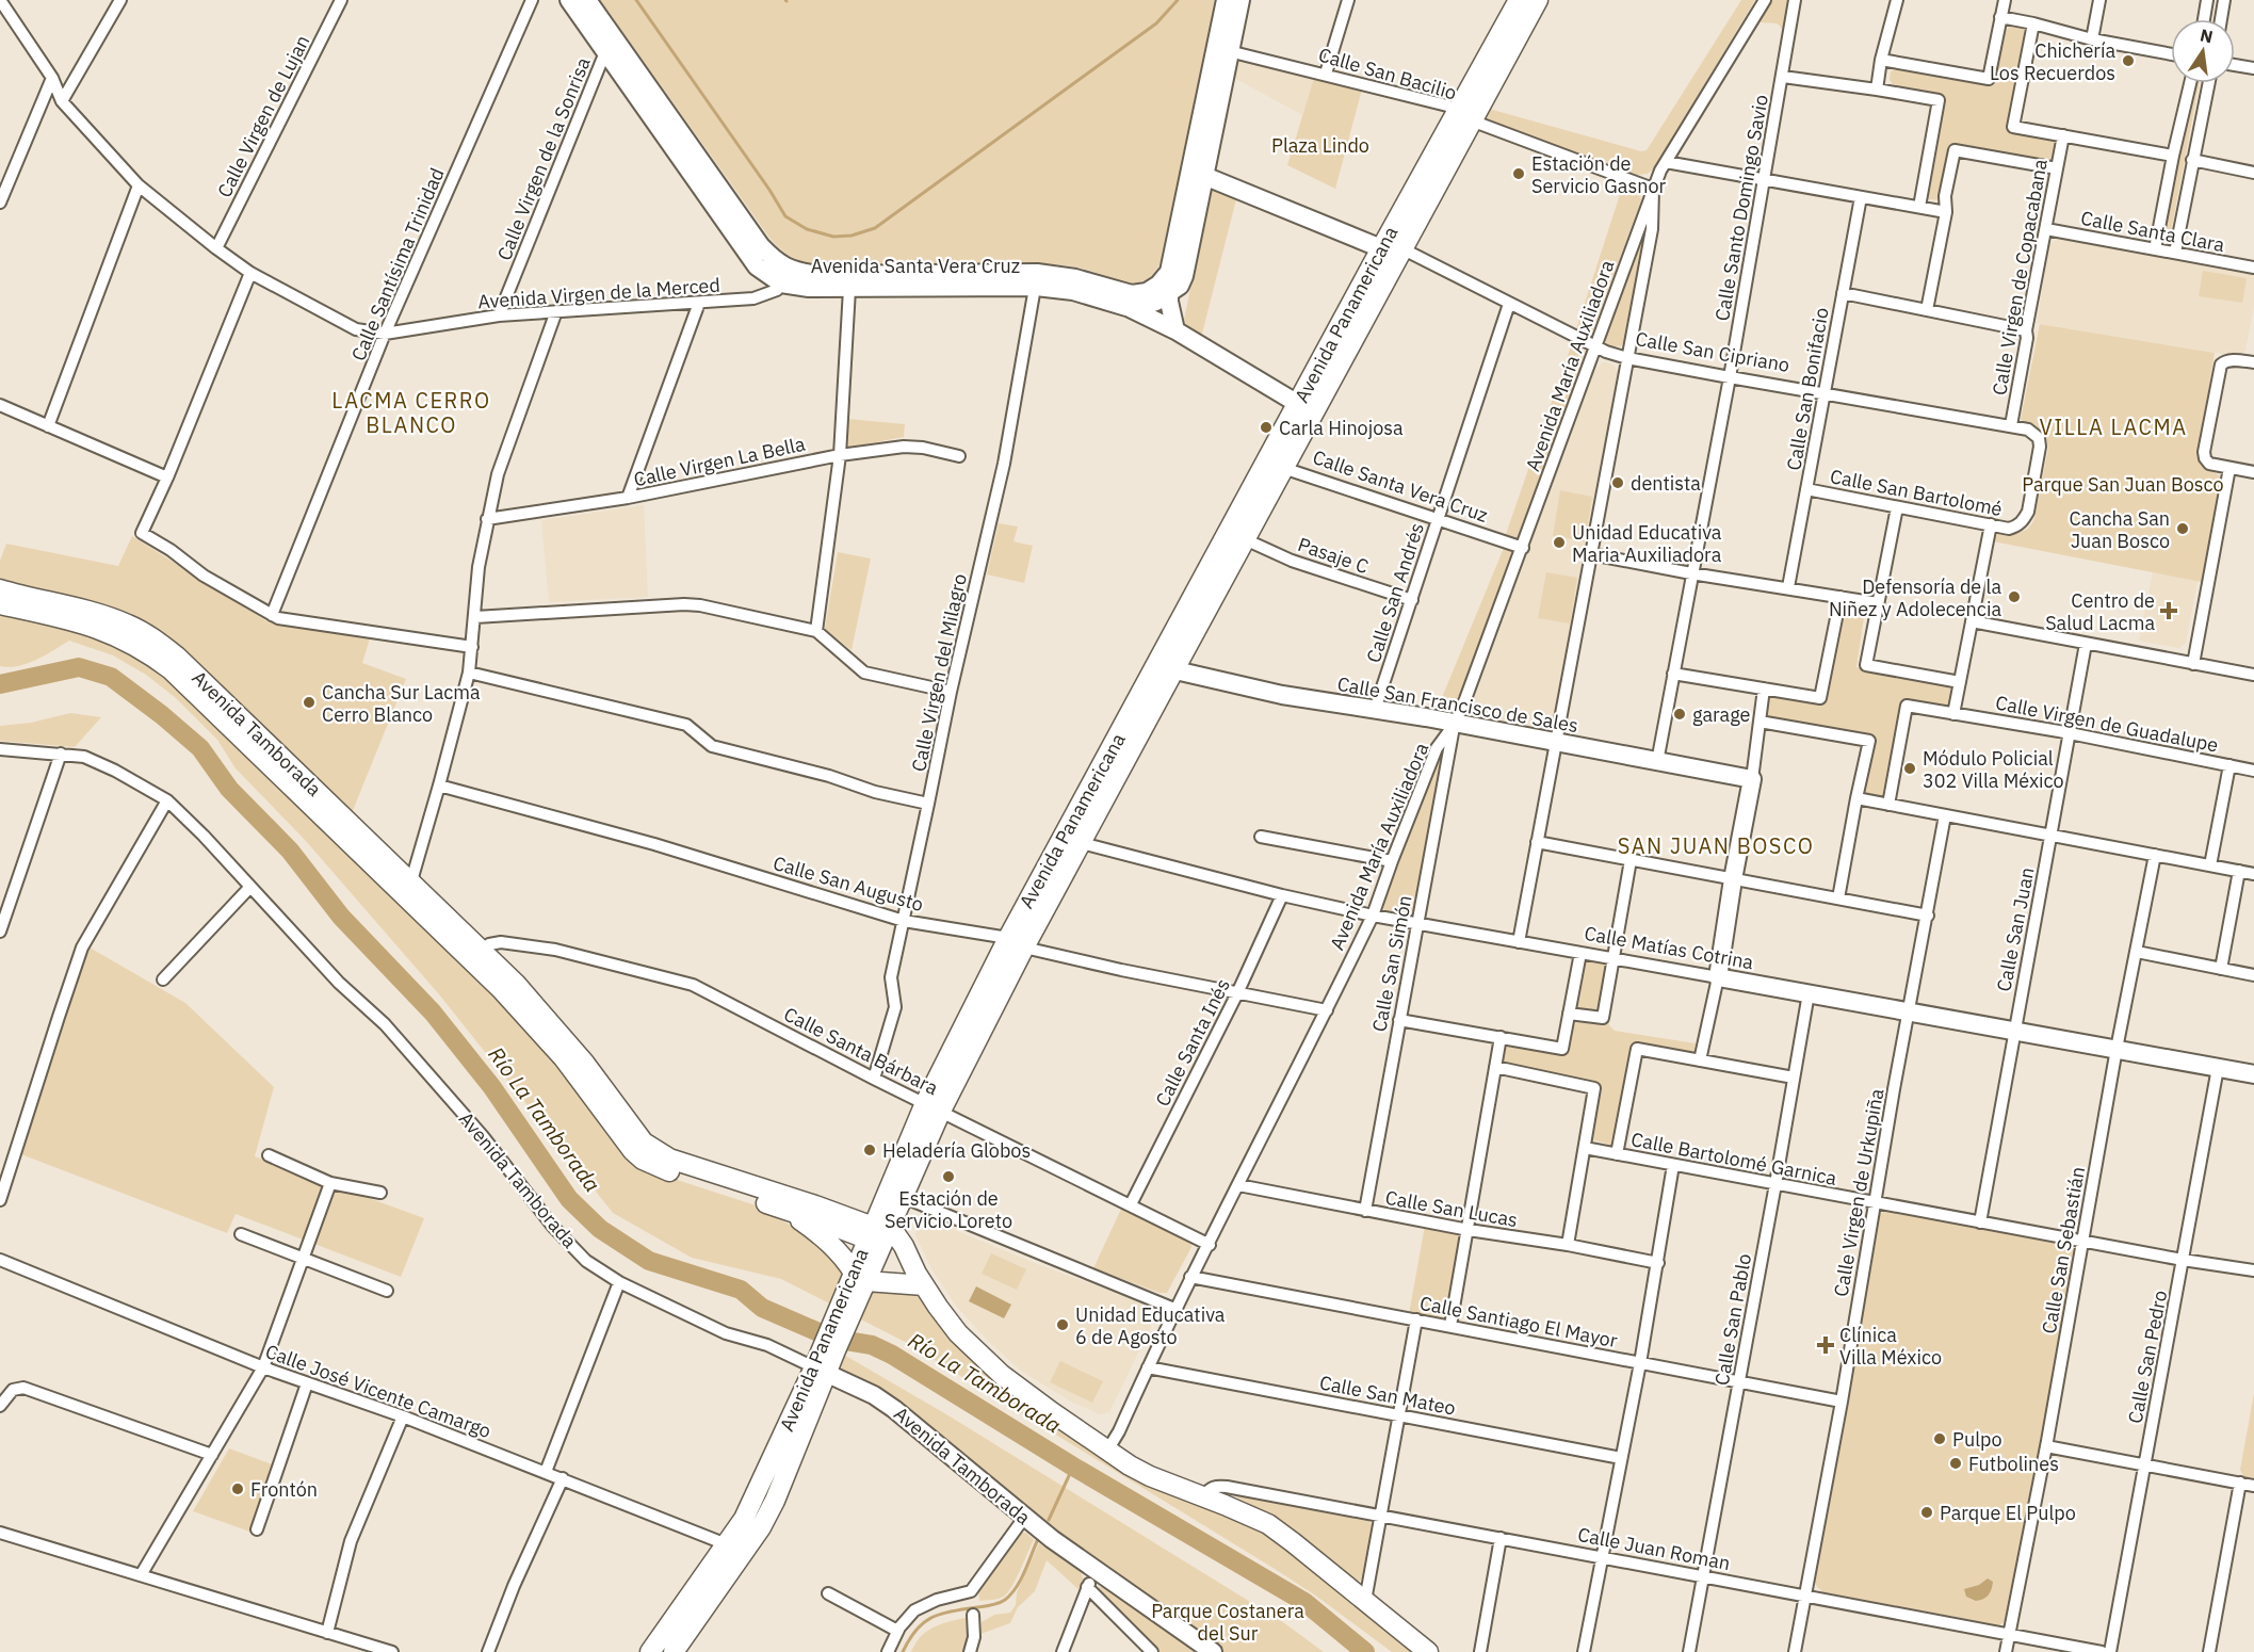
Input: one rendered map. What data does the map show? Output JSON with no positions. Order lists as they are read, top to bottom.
{
  "streets": {
    "main road": [
      "Avenida Santa Vera Cruz",
      "Avenida Panamericana",
      "Calle San Cipriano",
      "Calle San Francisco de Sales",
      "Avenida Tamborada",
      "Calle Matías Cotrina"
    ],
    "street": [
      "Calle San Bacilio",
      "Calle Virgen de Lujan",
      "Calle Virgen de la Sonrisa",
      "Calle Santo Domingo Savio",
      "Calle Santa Clara",
      "Calle Santísima Trinidad",
      "Calle Virgen de Copacabana",
      "Avenida Virgen de la Merced",
      "Avenida María Auxiliadora",
      "Calle San Bonifacio",
      "Calle Virgen La Bella",
      "Calle Santa Vera Cruz",
      "Calle San Bartolomé",
      "Pasaje C",
      "Calle San Andrés",
      "Calle Virgen del Milagro",
      "Calle Virgen de Guadalupe",
      "Calle San Augusto",
      "Calle San Juan",
      "Calle San Simón",
      "Calle Santa Inés",
      "Calle Santa Bárbara",
      "Calle Bartolomé Garnica",
      "Calle Virgen de Urkupiña",
      "Calle San Lucas",
      "Calle San Sebastián",
      "Calle San Pablo",
      "Calle Santiago El Mayor",
      "Calle San Pedro",
      "Calle José Vicente Camargo",
      "Calle San Mateo",
      "Calle Juan Roman"
    ]
  },
  "crossings": [
    ["Calle San Bacilio", "Avenida Panamericana"],
    ["Calle San Bacilio", "Avenida María Auxiliadora"],
    ["Calle Virgen de Lujan", "Avenida Virgen de la Merced"],
    ["Calle Virgen de la Sonrisa", "Avenida Santa Vera Cruz"],
    ["Calle Virgen de la Sonrisa", "Avenida Virgen de la Merced"],
    ["Calle Santo Domingo Savio", "Calle San Cipriano"],
    ["Calle Santo Domingo Savio", "Calle San Francisco de Sales"],
    ["Calle Santa Clara", "Calle Virgen de Copacabana"],
    ["Calle Santísima Trinidad", "Avenida Virgen de la Merced"],
    ["Avenida Santa Vera Cruz", "Avenida Virgen de la Merced"],
    ["Avenida Santa Vera Cruz", "Calle Virgen del Milagro"],
    ["Calle Virgen de Copacabana", "Calle San Cipriano"],
    ["Avenida Panamericana", "Calle San Cipriano"],
    ["Avenida Panamericana", "Calle Santa Vera Cruz"],
    ["Avenida Panamericana", "Pasaje C"],
    ["Avenida Panamericana", "Calle San Francisco de Sales"],
    ["Avenida Panamericana", "Avenida Tamborada"],
    ["Avenida Panamericana", "Calle San Augusto"],
    ["Avenida Panamericana", "Calle Matías Cotrina"],
    ["Avenida Panamericana", "Calle Santa Bárbara"],
    ["Avenida Panamericana", "Calle José Vicente Camargo"],
    ["Calle San Cipriano", "Avenida María Auxiliadora"],
    ["Calle San Cipriano", "Calle San Bonifacio"],
    ["Calle San Cipriano", "Calle San Bartolomé"],
    ["Calle San Cipriano", "Calle San Andrés"],
    ["Avenida María Auxiliadora", "Calle Santa Vera Cruz"],
    ["Avenida María Auxiliadora", "Calle San Francisco de Sales"],
    ["Avenida María Auxiliadora", "Avenida Tamborada"],
    ["Avenida María Auxiliadora", "Calle San Augusto"],
    ["Avenida María Auxiliadora", "Calle Matías Cotrina"],
    ["Avenida María Auxiliadora", "Calle San Simón"],
    ["Avenida María Auxiliadora", "Calle Santa Bárbara"],
    ["Avenida María Auxiliadora", "Calle San Lucas"],
    ["Avenida María Auxiliadora", "Calle Santiago El Mayor"],
    ["Avenida María Auxiliadora", "Calle San Mateo"],
    ["Calle San Bonifacio", "Calle San Bartolomé"],
    ["Calle Santa Vera Cruz", "Calle San Andrés"],
    ["Pasaje C", "Calle San Andrés"],
    ["Calle San Andrés", "Calle San Francisco de Sales"],
    ["Calle Virgen del Milagro", "Calle San Augusto"],
    ["Calle Virgen del Milagro", "Calle Santa Bárbara"],
    ["Calle San Francisco de Sales", "Calle San Simón"],
    ["Calle Virgen de Guadalupe", "Calle San Juan"],
    ["Avenida Tamborada", "Calle Santa Bárbara"],
    ["Avenida Tamborada", "Calle Juan Roman"],
    ["Calle San Augusto", "Calle Santa Inés"],
    ["Calle San Juan", "Calle Matías Cotrina"],
    ["Calle San Juan", "Calle Bartolomé Garnica"],
    ["Calle Matías Cotrina", "Calle San Simón"],
    ["Calle Matías Cotrina", "Calle Santa Inés"],
    ["Calle Matías Cotrina", "Calle Virgen de Urkupiña"],
    ["Calle Matías Cotrina", "Calle San Sebastián"],
    ["Calle Matías Cotrina", "Calle San Pablo"],
    ["Calle Matías Cotrina", "Calle San Pedro"],
    ["Calle San Simón", "Calle San Lucas"],
    ["Calle Santa Inés", "Calle Santa Bárbara"],
    ["Calle Bartolomé Garnica", "Calle Virgen de Urkupiña"],
    ["Calle Bartolomé Garnica", "Calle San Sebastián"],
    ["Calle Bartolomé Garnica", "Calle San Pablo"],
    ["Calle Bartolomé Garnica", "Calle San Pedro"],
    ["Calle Virgen de Urkupiña", "Calle Santiago El Mayor"],
    ["Calle Virgen de Urkupiña", "Calle Juan Roman"],
    ["Calle San Sebastián", "Calle Juan Roman"],
    ["Calle San Pablo", "Calle Santiago El Mayor"],
    ["Calle San Pablo", "Calle Juan Roman"]
  ],
  "districts": ["LACMA CERRO BLANCO", "VILLA LACMA", "SAN JUAN BOSCO"],
  "water": ["Río La Tamborada"],
  "parks": ["Plaza Lindo", "Parque San Juan Bosco", "Parque Costanera del Sur"],
  "places": {
    "other": [
      "Chichería Los Recuerdos",
      "Estación de Servicio Gasnor",
      "Carla Hinojosa",
      "dentista",
      "Cancha San Juan Bosco",
      "Unidad Educativa Maria Auxiliadora",
      "Defensoría de la Niñez y Adolecencia",
      "Cancha Sur Lacma Cerro Blanco",
      "garage",
      "Módulo Policial 302 Villa México",
      "Heladería Globos",
      "Estación de Servicio Loreto",
      "Unidad Educativa 6 de Agosto",
      "Pulpo",
      "Futbolines",
      "Frontón",
      "Parque El Pulpo"
    ],
    "health": ["Centro de Salud Lacma", "Clínica Villa México"]
  },
  "north": "top"
}
